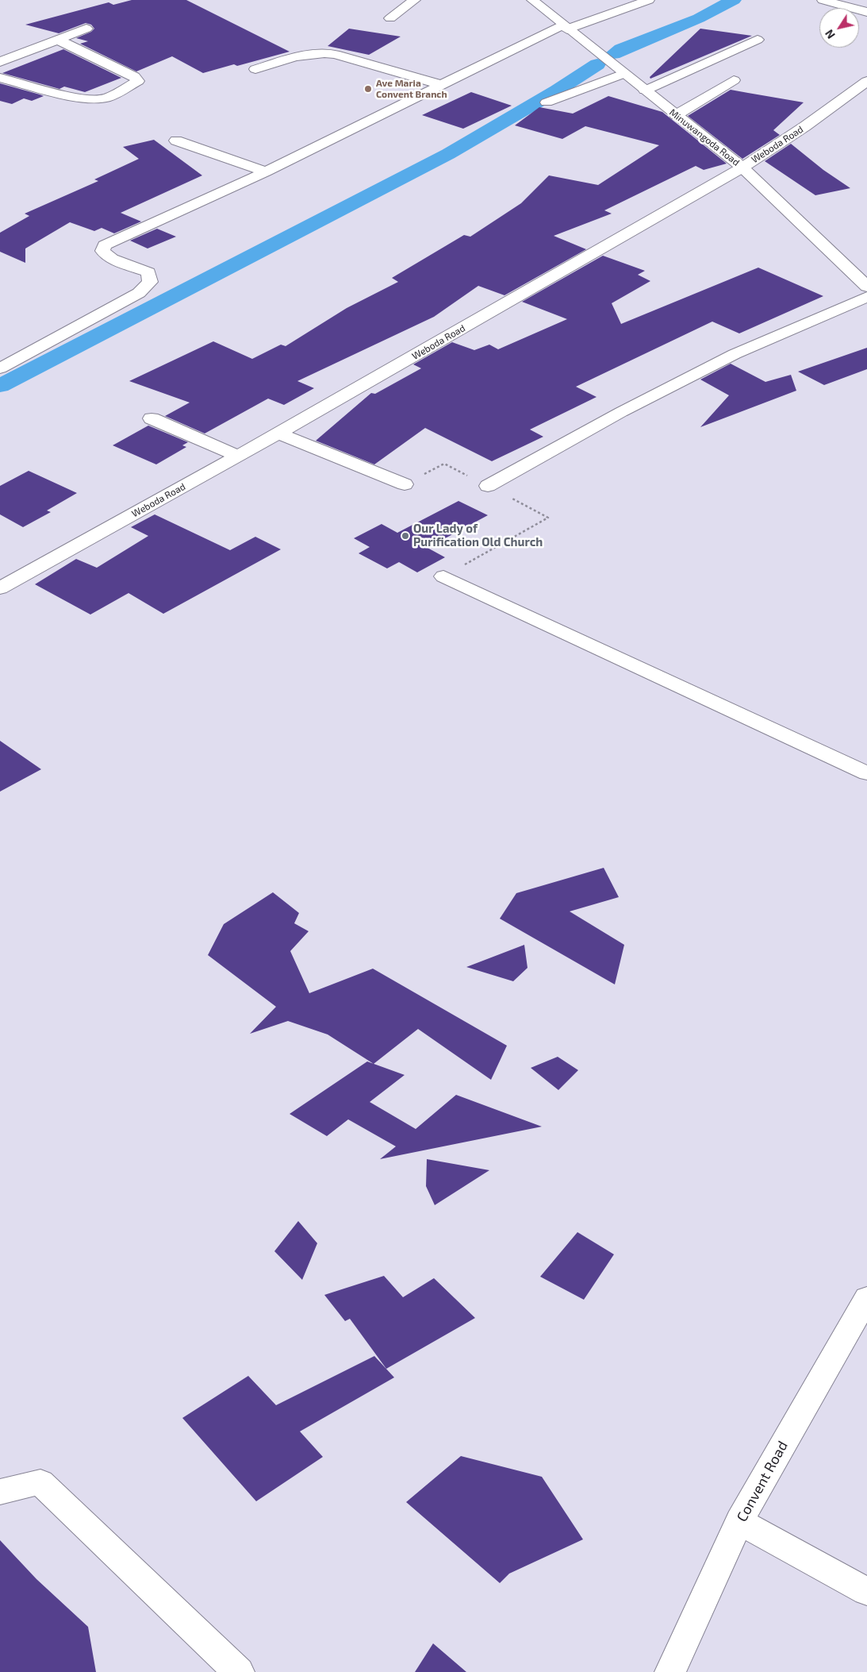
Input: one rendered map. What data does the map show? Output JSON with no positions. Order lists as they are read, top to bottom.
{
  "streets": {
    "street": ["Minuwangoda Road", "Weboda Road", "Convent Road"]
  },
  "crossings": [
    ["Minuwangoda Road", "Weboda Road"]
  ],
  "places": ["Ave Maria Convent Branch", "Our Lady of Purification Old Church"],
  "north": "bottom left"
}
